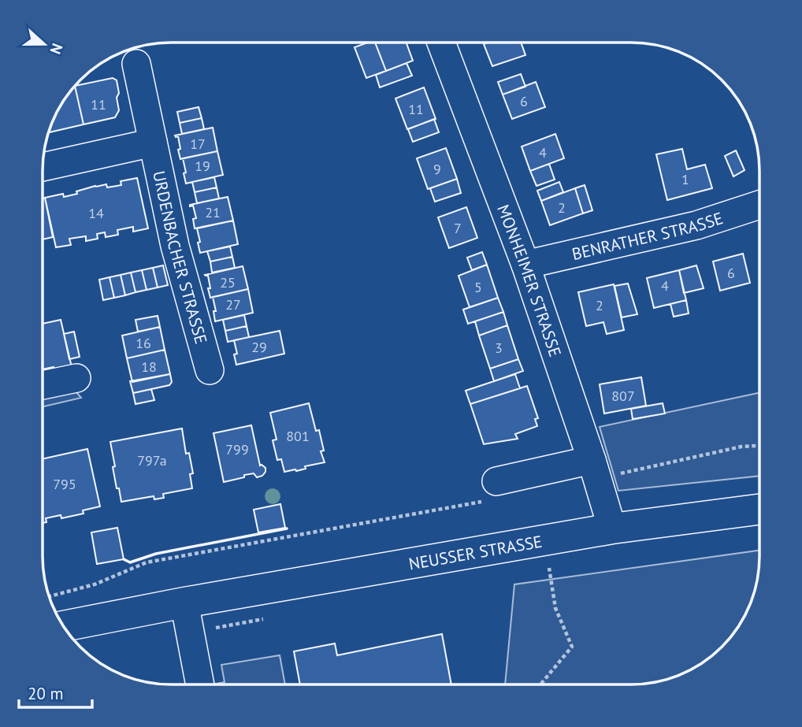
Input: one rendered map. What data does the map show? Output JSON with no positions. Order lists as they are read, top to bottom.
{
  "streets": {
    "main road": ["NEUSSER STRASSE"],
    "street": ["BENRATHER STRASSE", "URDENBACHER STRASSE", "MONHEIMER STRASSE"]
  },
  "crossings": [
    ["BENRATHER STRASSE", "MONHEIMER STRASSE"],
    ["MONHEIMER STRASSE", "NEUSSER STRASSE"]
  ],
  "house_numbers": [
    "6",
    "11",
    "11",
    "17",
    "4",
    "19",
    "9",
    "1",
    "2",
    "21",
    "14",
    "7",
    "6",
    "25",
    "4",
    "5",
    "27",
    "2",
    "16",
    "29",
    "3",
    "18",
    "807",
    "801",
    "799",
    "797a",
    "795"
  ],
  "scale_bar": "20 m",
  "north": "right"
}
